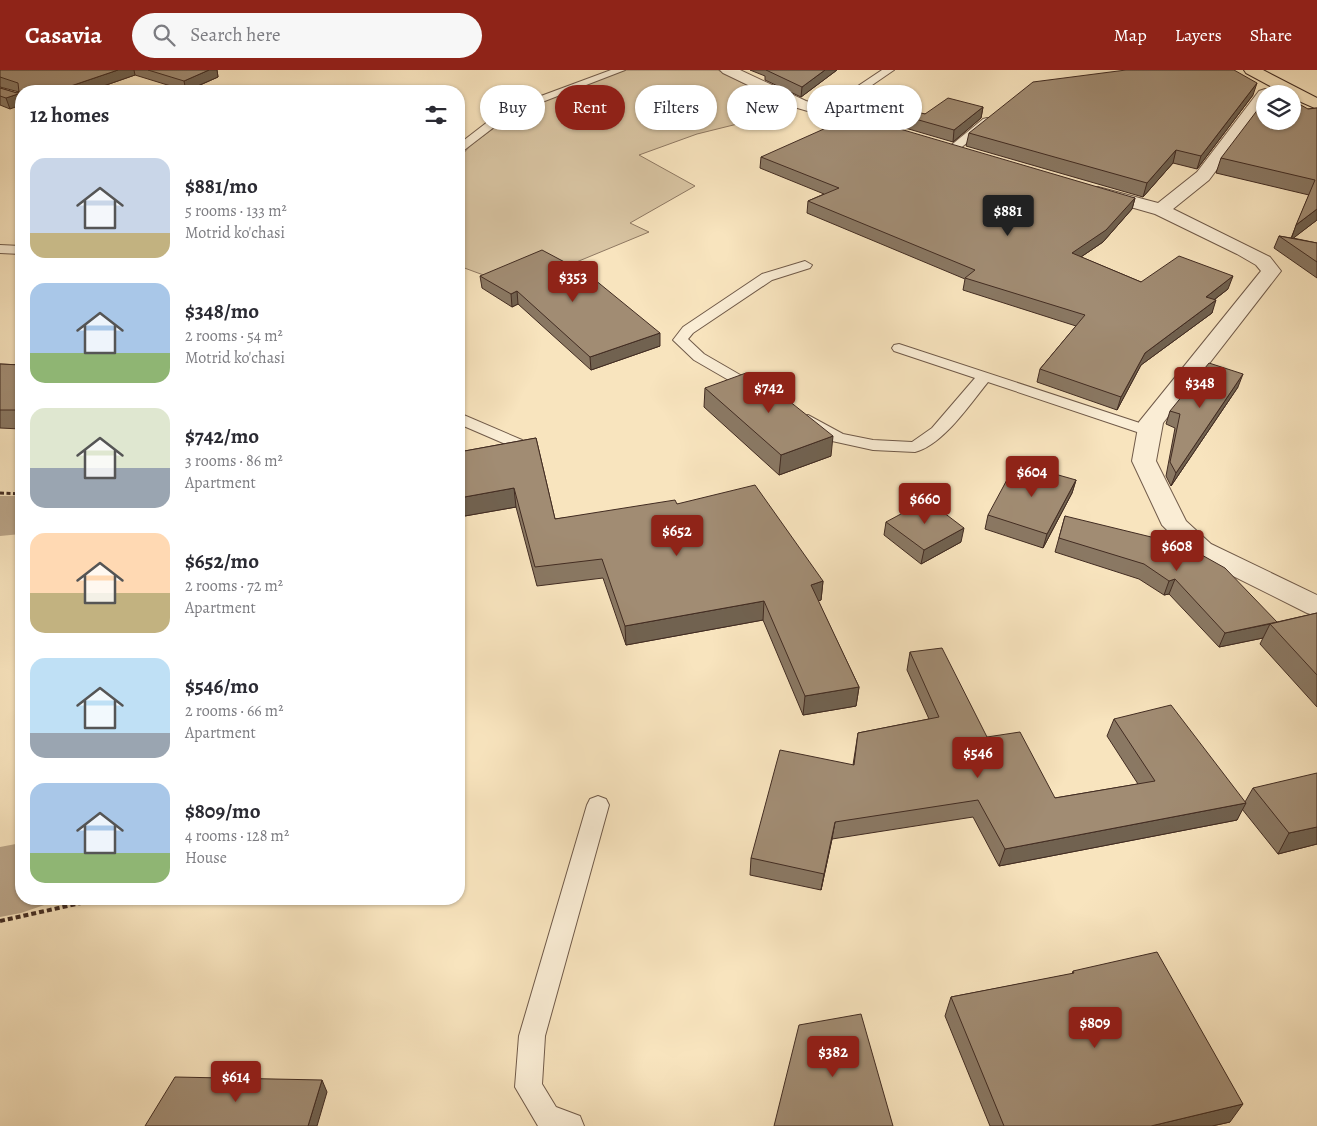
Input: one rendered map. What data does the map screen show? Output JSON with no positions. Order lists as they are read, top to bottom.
{
  "page": {
    "header": "Casavia",
    "search": "Search here",
    "nav": ["Map", "Layers", "Share"],
    "chip": [
      "Buy",
      "Rent",
      "Filters",
      "New",
      "Apartment"
    ],
    "heading": "12 homes",
    "list": [
      {
        "name": "$881/mo",
        "note": "5 rooms · 133 m² · Motrid ko'chasi"
      },
      {
        "name": "$348/mo",
        "note": "2 rooms · 54 m² · Motrid ko'chasi"
      },
      {
        "name": "$742/mo",
        "note": "3 rooms · 86 m² · Apartment"
      },
      {
        "name": "$652/mo",
        "note": "2 rooms · 72 m² · Apartment"
      },
      {
        "name": "$546/mo",
        "note": "2 rooms · 66 m² · Apartment"
      },
      {
        "name": "$809/mo",
        "note": "4 rooms · 128 m² · House"
      }
    ],
    "price": [
      "$881",
      "$353",
      "$348",
      "$742",
      "$604",
      "$660",
      "$652",
      "$608",
      "$546",
      "$809",
      "$382",
      "$614"
    ]
  }
}
